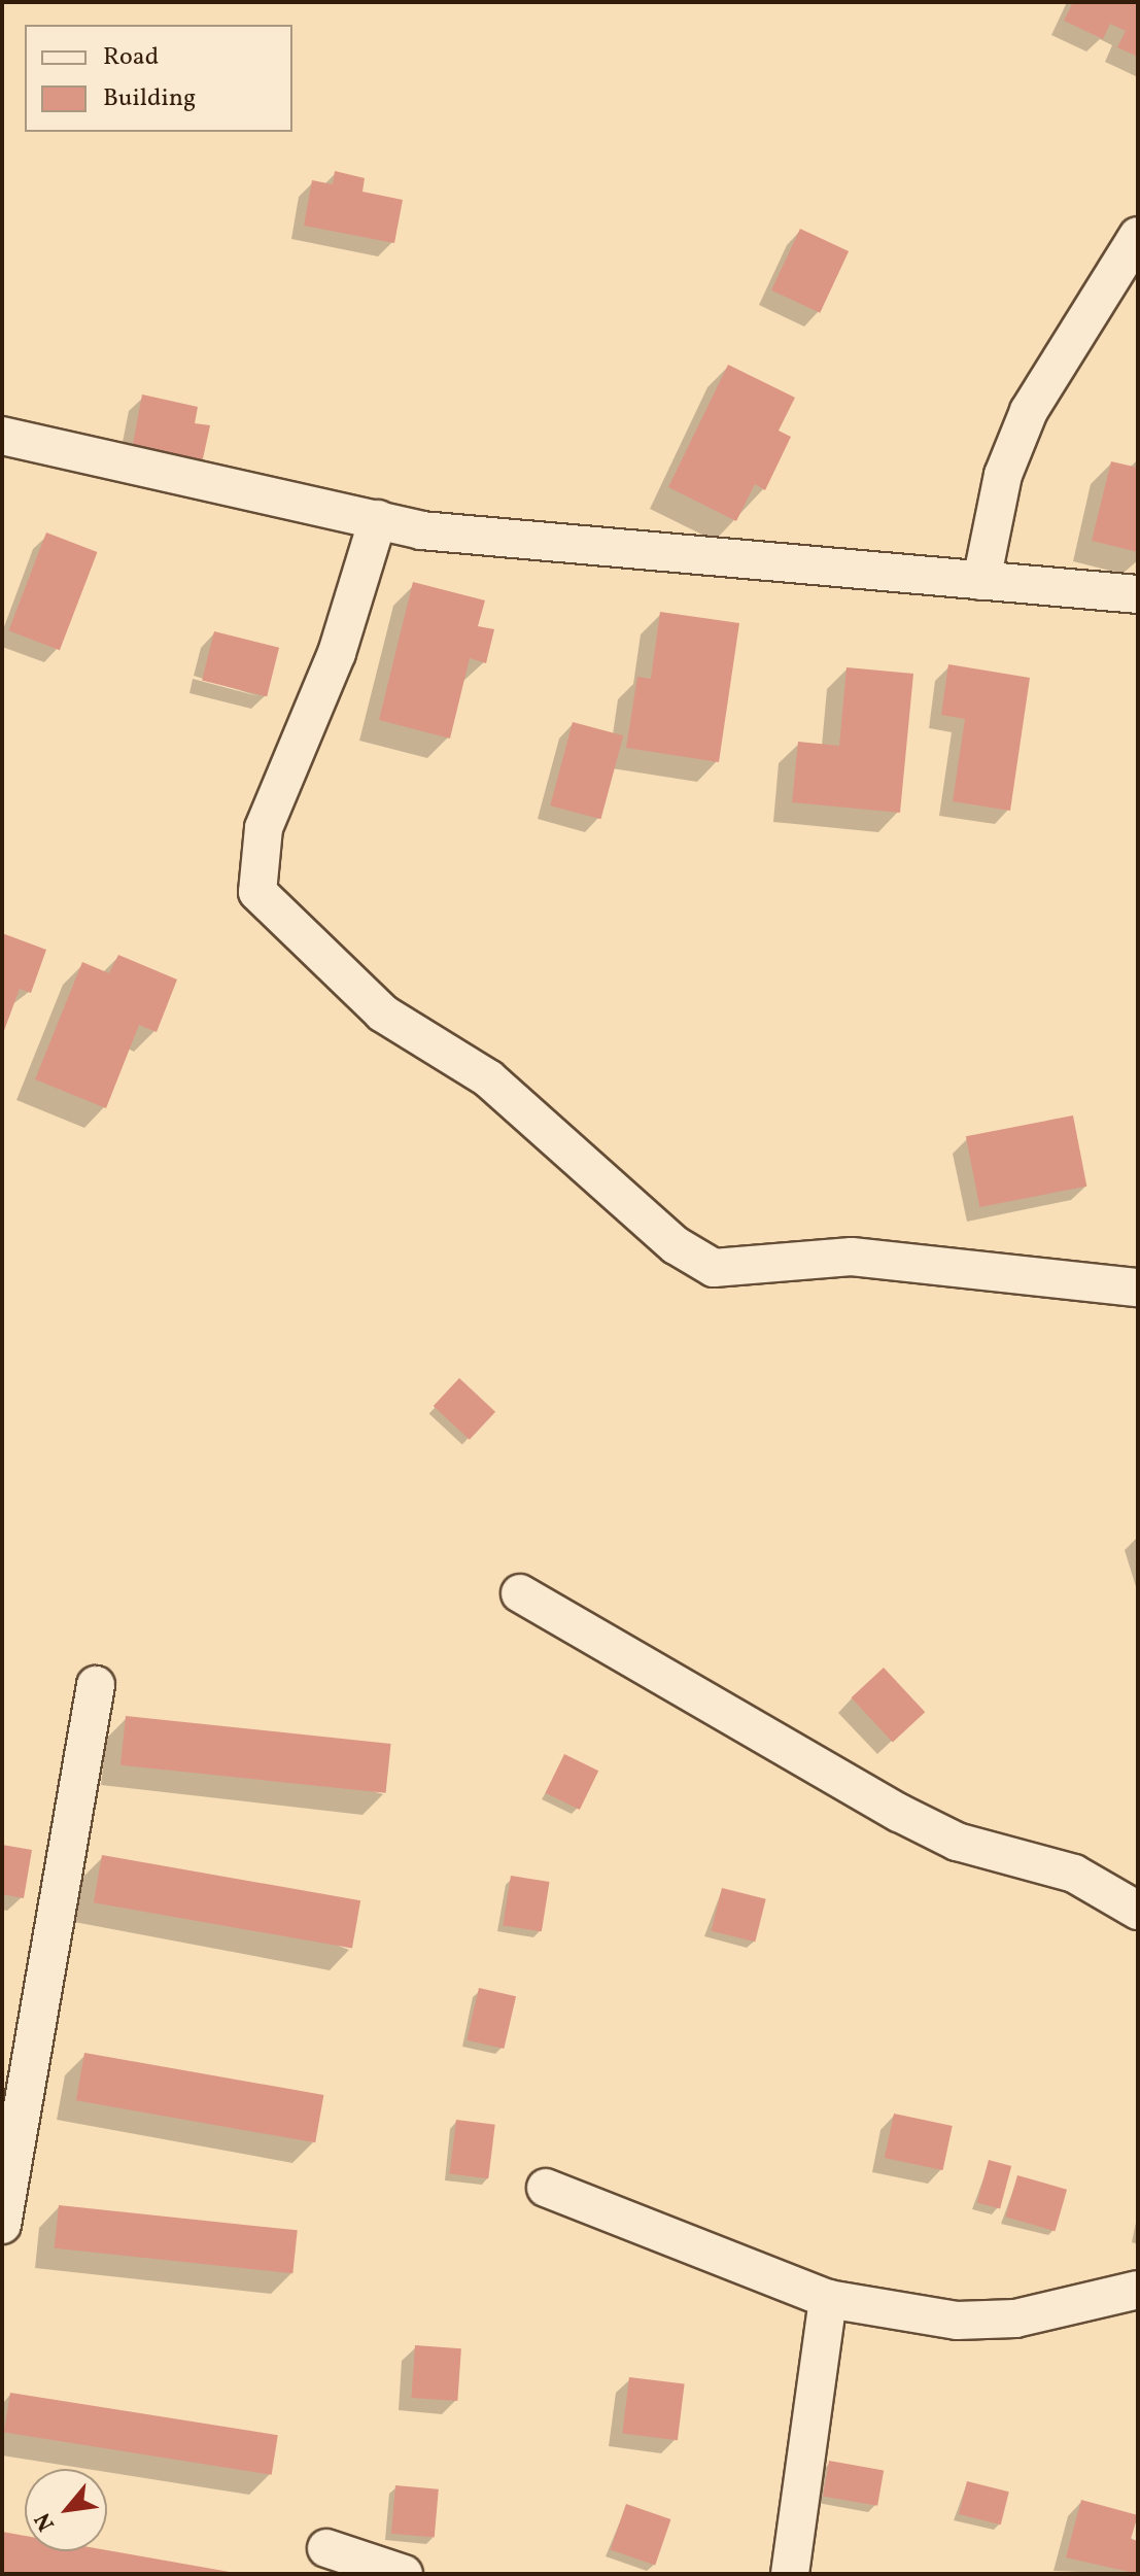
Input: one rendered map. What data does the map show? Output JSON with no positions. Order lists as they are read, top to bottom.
{
  "legend": ["Road", "Building"],
  "north": "bottom left"
}
